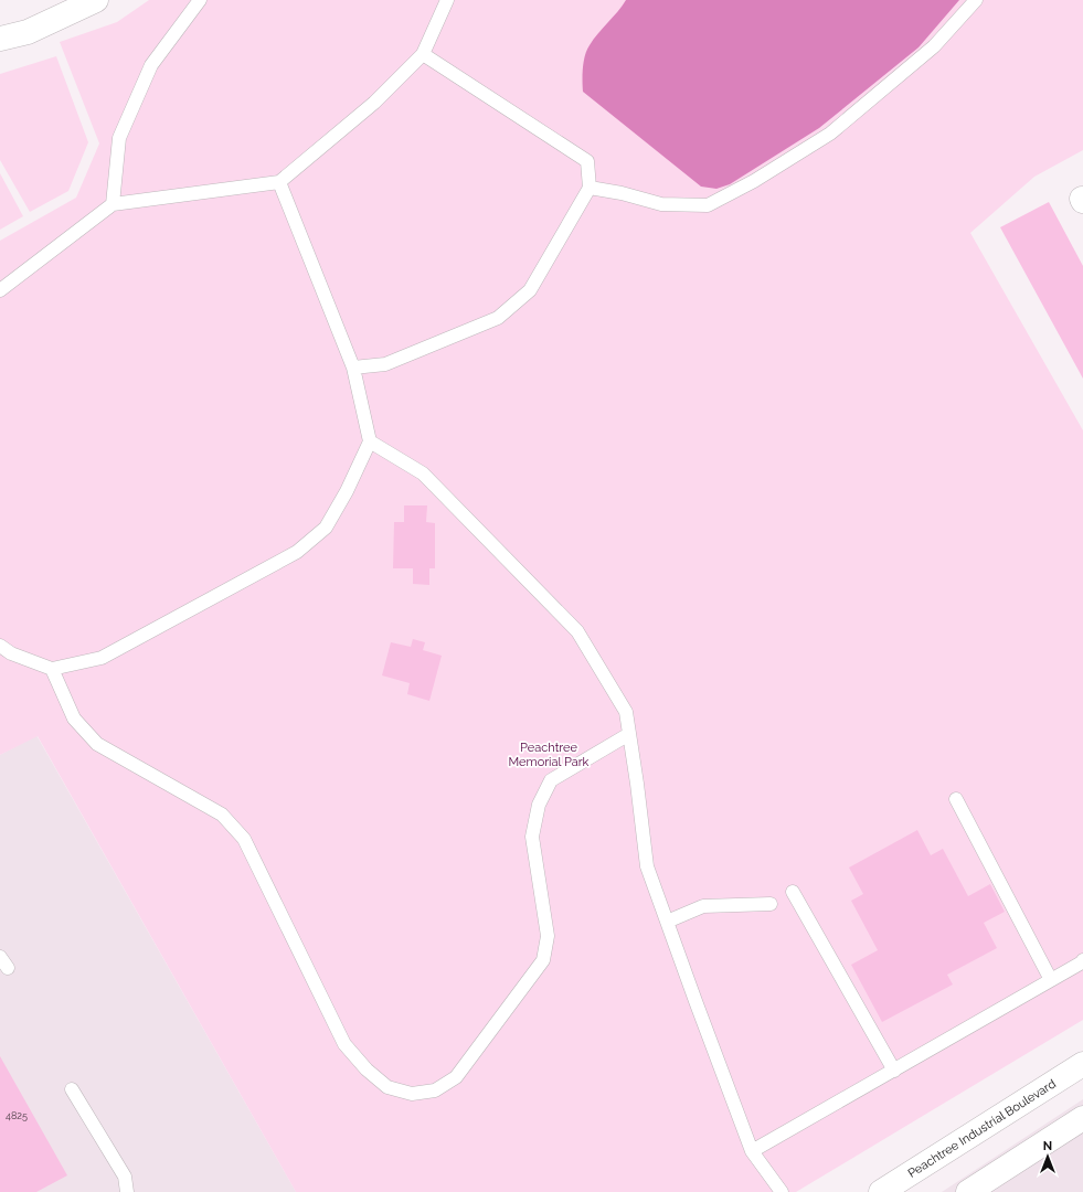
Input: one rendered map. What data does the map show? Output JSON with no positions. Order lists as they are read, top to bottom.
{
  "streets": {
    "main road": ["Peachtree Industrial Boulevard"]
  },
  "parks": ["Peachtree Memorial Park"],
  "house_numbers": ["4825"],
  "north": "top"
}
